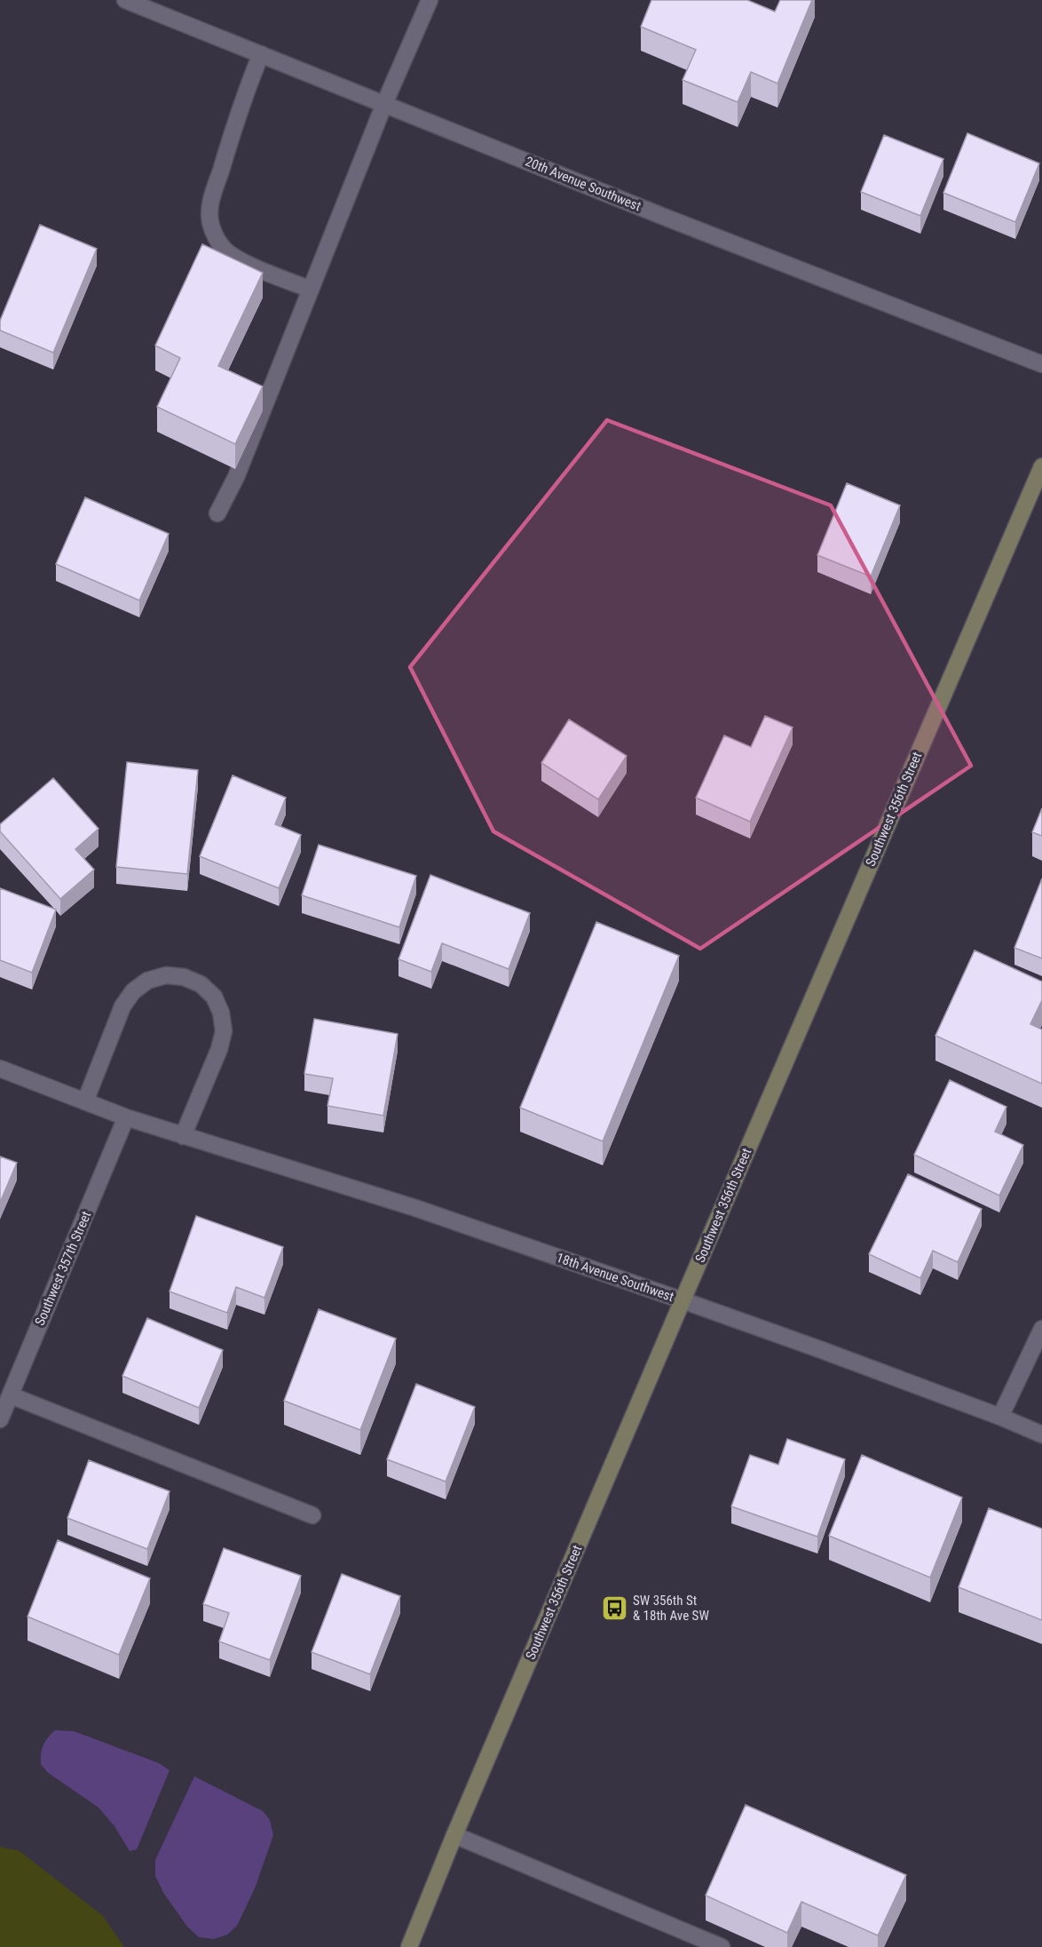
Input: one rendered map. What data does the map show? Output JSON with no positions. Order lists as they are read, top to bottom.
{
  "streets": {
    "main road": ["Southwest 356th Street"],
    "street": ["20th Avenue Southwest", "Southwest 357th Street", "18th Avenue Southwest"]
  },
  "crossings": [
    ["Southwest 356th Street", "18th Avenue Southwest"],
    ["Southwest 357th Street", "18th Avenue Southwest"]
  ],
  "places": {
    "bus stop": ["SW 356th St & 18th Ave SW"]
  }
}
